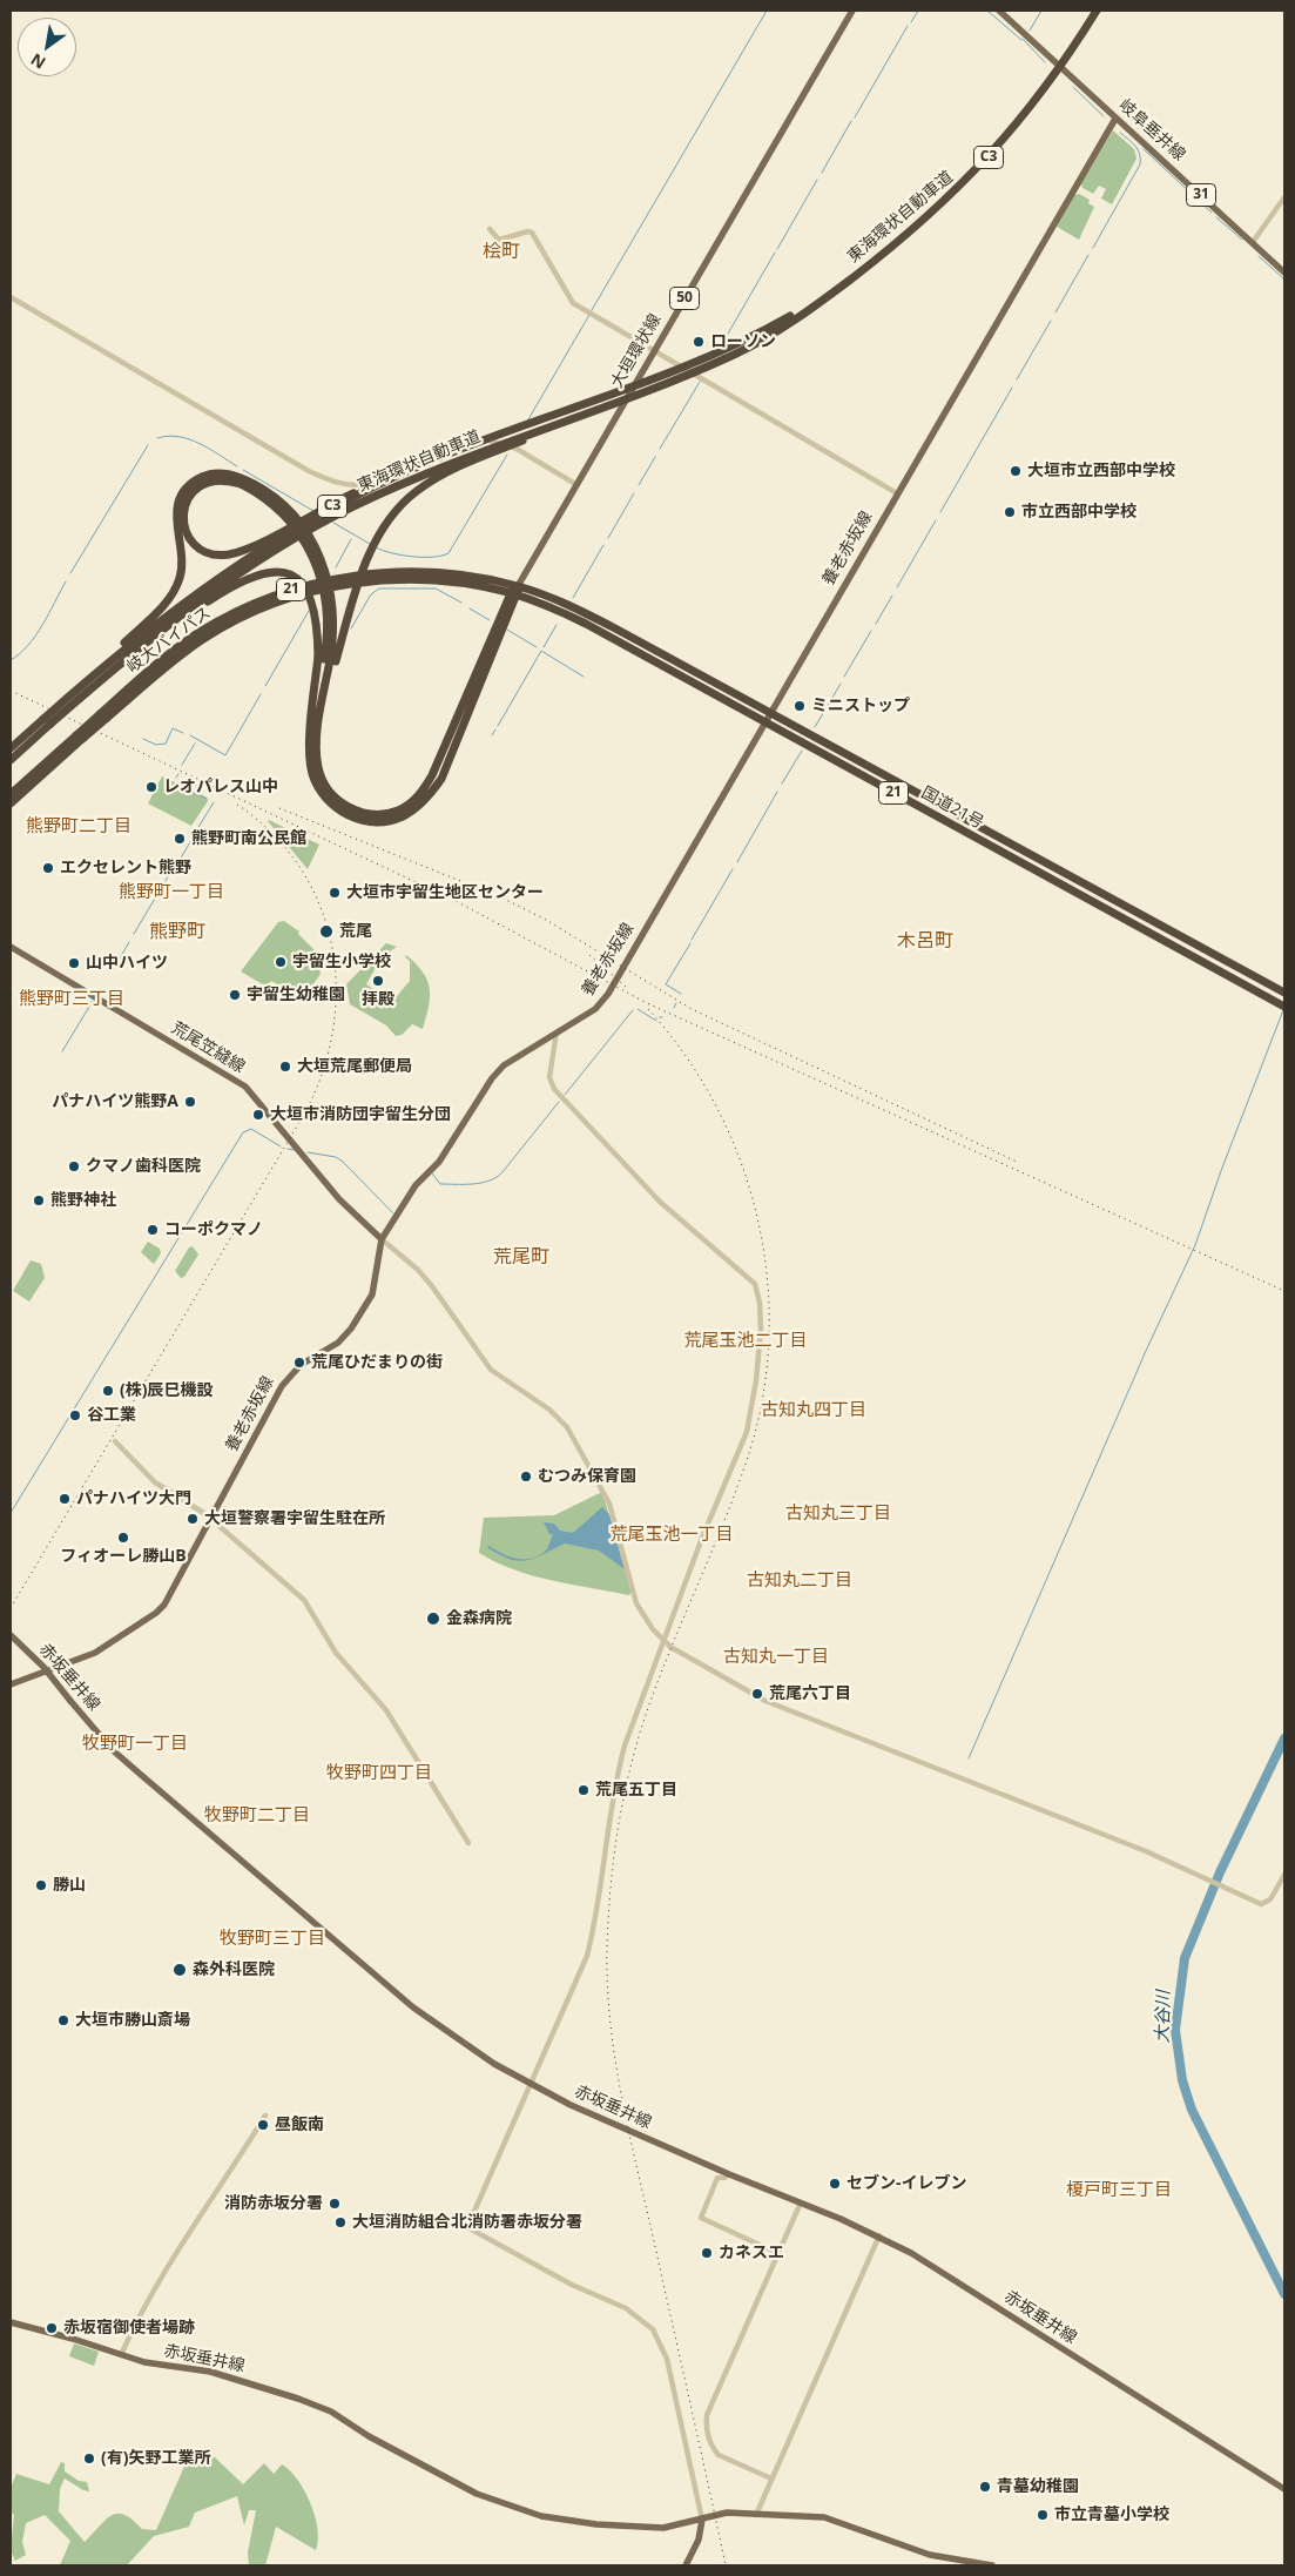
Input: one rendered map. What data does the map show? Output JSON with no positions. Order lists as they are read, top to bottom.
{
  "streets": {
    "highway": [
      "C3",
      "東海環状自動車道",
      "21",
      "岐大バイパス",
      "国道21号"
    ],
    "main road": [
      "岐阜垂井線",
      "31",
      "50",
      "大垣環状線",
      "養老赤坂線",
      "荒尾笠縫線",
      "赤坂垂井線"
    ]
  },
  "crossings": [
    ["岐阜垂井線", "養老赤坂線"],
    ["大垣環状線", "岐大バイパス"],
    ["大垣環状線", "国道21号"],
    ["養老赤坂線", "国道21号"],
    ["養老赤坂線", "荒尾笠縫線"],
    ["岐大バイパス", "国道21号"]
  ],
  "districts": [
    "桧町",
    "熊野町二丁目",
    "熊野町一丁目",
    "熊野町",
    "木呂町",
    "熊野町三丁目",
    "荒尾町",
    "荒尾玉池二丁目",
    "古知丸四丁目",
    "古知丸三丁目",
    "荒尾玉池一丁目",
    "古知丸二丁目",
    "古知丸一丁目",
    "牧野町一丁目",
    "牧野町四丁目",
    "牧野町二丁目",
    "牧野町三丁目",
    "榎戸町三丁目"
  ],
  "water": ["大谷川"],
  "places": [
    "ローソン",
    "大垣市立西部中学校",
    "市立西部中学校",
    "ミニストップ",
    "レオパレス山中",
    "熊野町南公民館",
    "エクセレント熊野",
    "大垣市宇留生地区センター",
    "荒尾",
    "宇留生小学校",
    "山中ハイツ",
    "拝殿",
    "宇留生幼稚園",
    "大垣荒尾郵便局",
    "パナハイツ熊野A",
    "大垣市消防団宇留生分団",
    "クマノ歯科医院",
    "熊野神社",
    "コーポクマノ",
    "荒尾ひだまりの街",
    "(株)辰巳機設",
    "谷工業",
    "むつみ保育園",
    "パナハイツ大門",
    "大垣警察署宇留生駐在所",
    "フィオーレ勝山B",
    "金森病院",
    "荒尾六丁目",
    "荒尾五丁目",
    "勝山",
    "森外科医院",
    "大垣市勝山斎場",
    "昼飯南",
    "セブン-イレブン",
    "消防赤坂分署",
    "大垣消防組合北消防署赤坂分署",
    "カネスエ",
    "赤坂宿御使者場跡",
    "(有)矢野工業所",
    "青墓幼稚園",
    "市立青墓小学校"
  ],
  "north": "bottom left"
}
